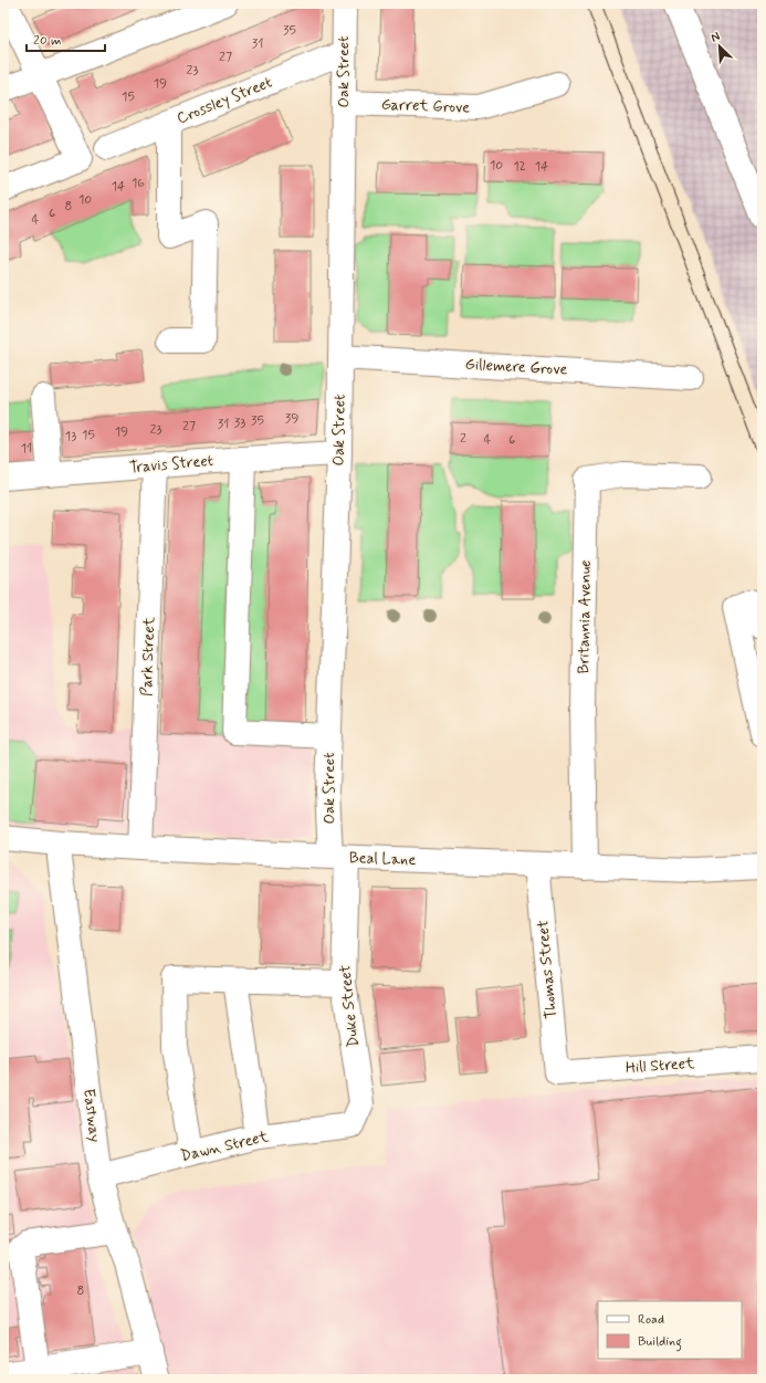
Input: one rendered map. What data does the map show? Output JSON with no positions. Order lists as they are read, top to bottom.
{
  "streets": {
    "street": [
      "Oak Street",
      "Crossley Street",
      "Garret Grove",
      "Gillemere Grove",
      "Travis Street",
      "Britannia Avenue",
      "Park Street",
      "Beal Lane",
      "Thomas Street",
      "Duke Street",
      "Hill Street",
      "Eastway",
      "Dawn Street"
    ]
  },
  "crossings": [
    ["Oak Street", "Crossley Street"],
    ["Oak Street", "Garret Grove"],
    ["Oak Street", "Gillemere Grove"],
    ["Oak Street", "Travis Street"],
    ["Oak Street", "Beal Lane"],
    ["Oak Street", "Duke Street"],
    ["Travis Street", "Park Street"],
    ["Britannia Avenue", "Beal Lane"],
    ["Park Street", "Beal Lane"],
    ["Beal Lane", "Thomas Street"],
    ["Beal Lane", "Duke Street"],
    ["Beal Lane", "Eastway"],
    ["Thomas Street", "Hill Street"],
    ["Duke Street", "Dawn Street"],
    ["Eastway", "Dawn Street"]
  ],
  "house_numbers": [
    "35",
    "31",
    "27",
    "23",
    "19",
    "15",
    "10",
    "12",
    "14",
    "16",
    "14",
    "10",
    "8",
    "6",
    "4",
    "39",
    "35",
    "33",
    "31",
    "27",
    "23",
    "19",
    "15",
    "13",
    "2",
    "4",
    "6",
    "11",
    "8"
  ],
  "legend": ["Road", "Building"],
  "scale_bar": "20 m",
  "north": "top left"
}
